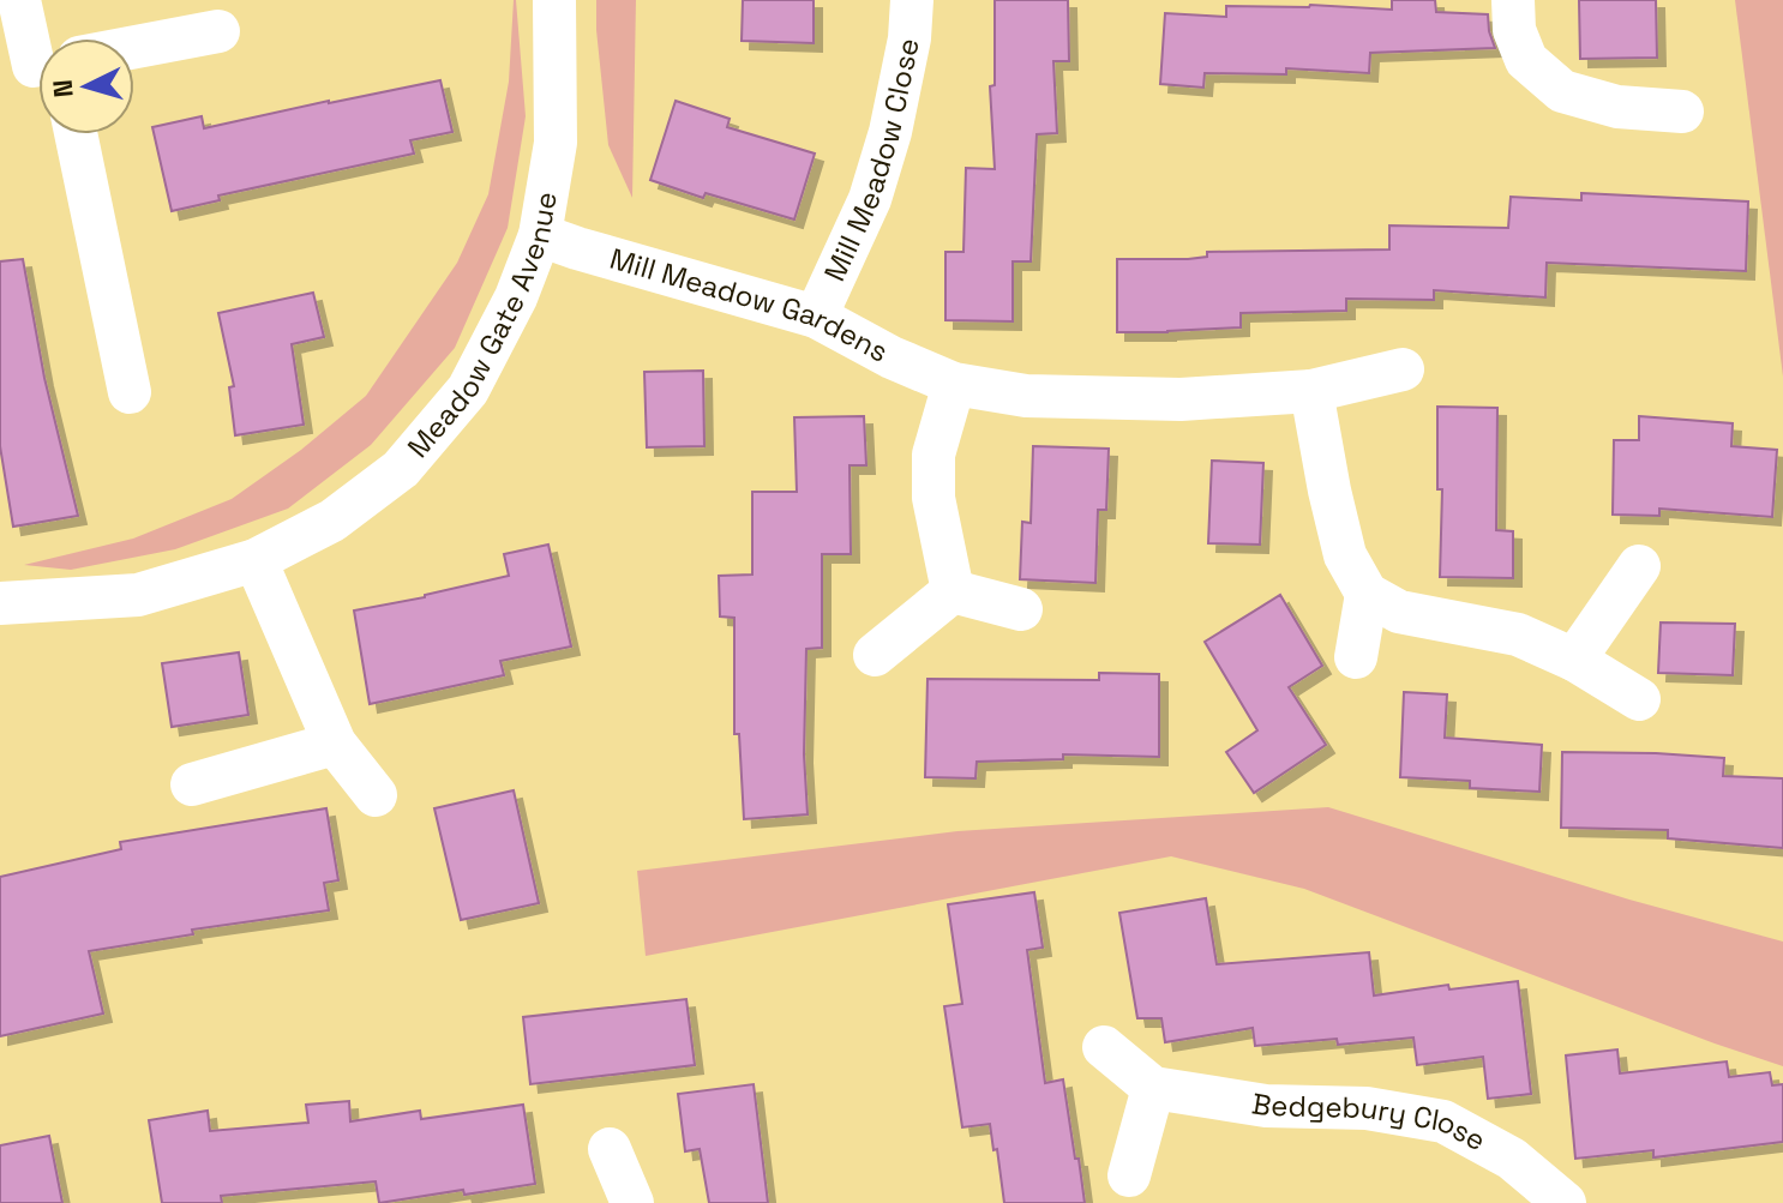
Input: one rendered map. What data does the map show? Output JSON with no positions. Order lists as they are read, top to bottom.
{
  "streets": {
    "street": [
      "Mill Meadow Close",
      "Mill Meadow Gardens",
      "Meadow Gate Avenue",
      "Bedgebury Close"
    ]
  },
  "crossings": [
    ["Mill Meadow Close", "Mill Meadow Gardens"],
    ["Mill Meadow Gardens", "Meadow Gate Avenue"]
  ],
  "north": "left"
}
